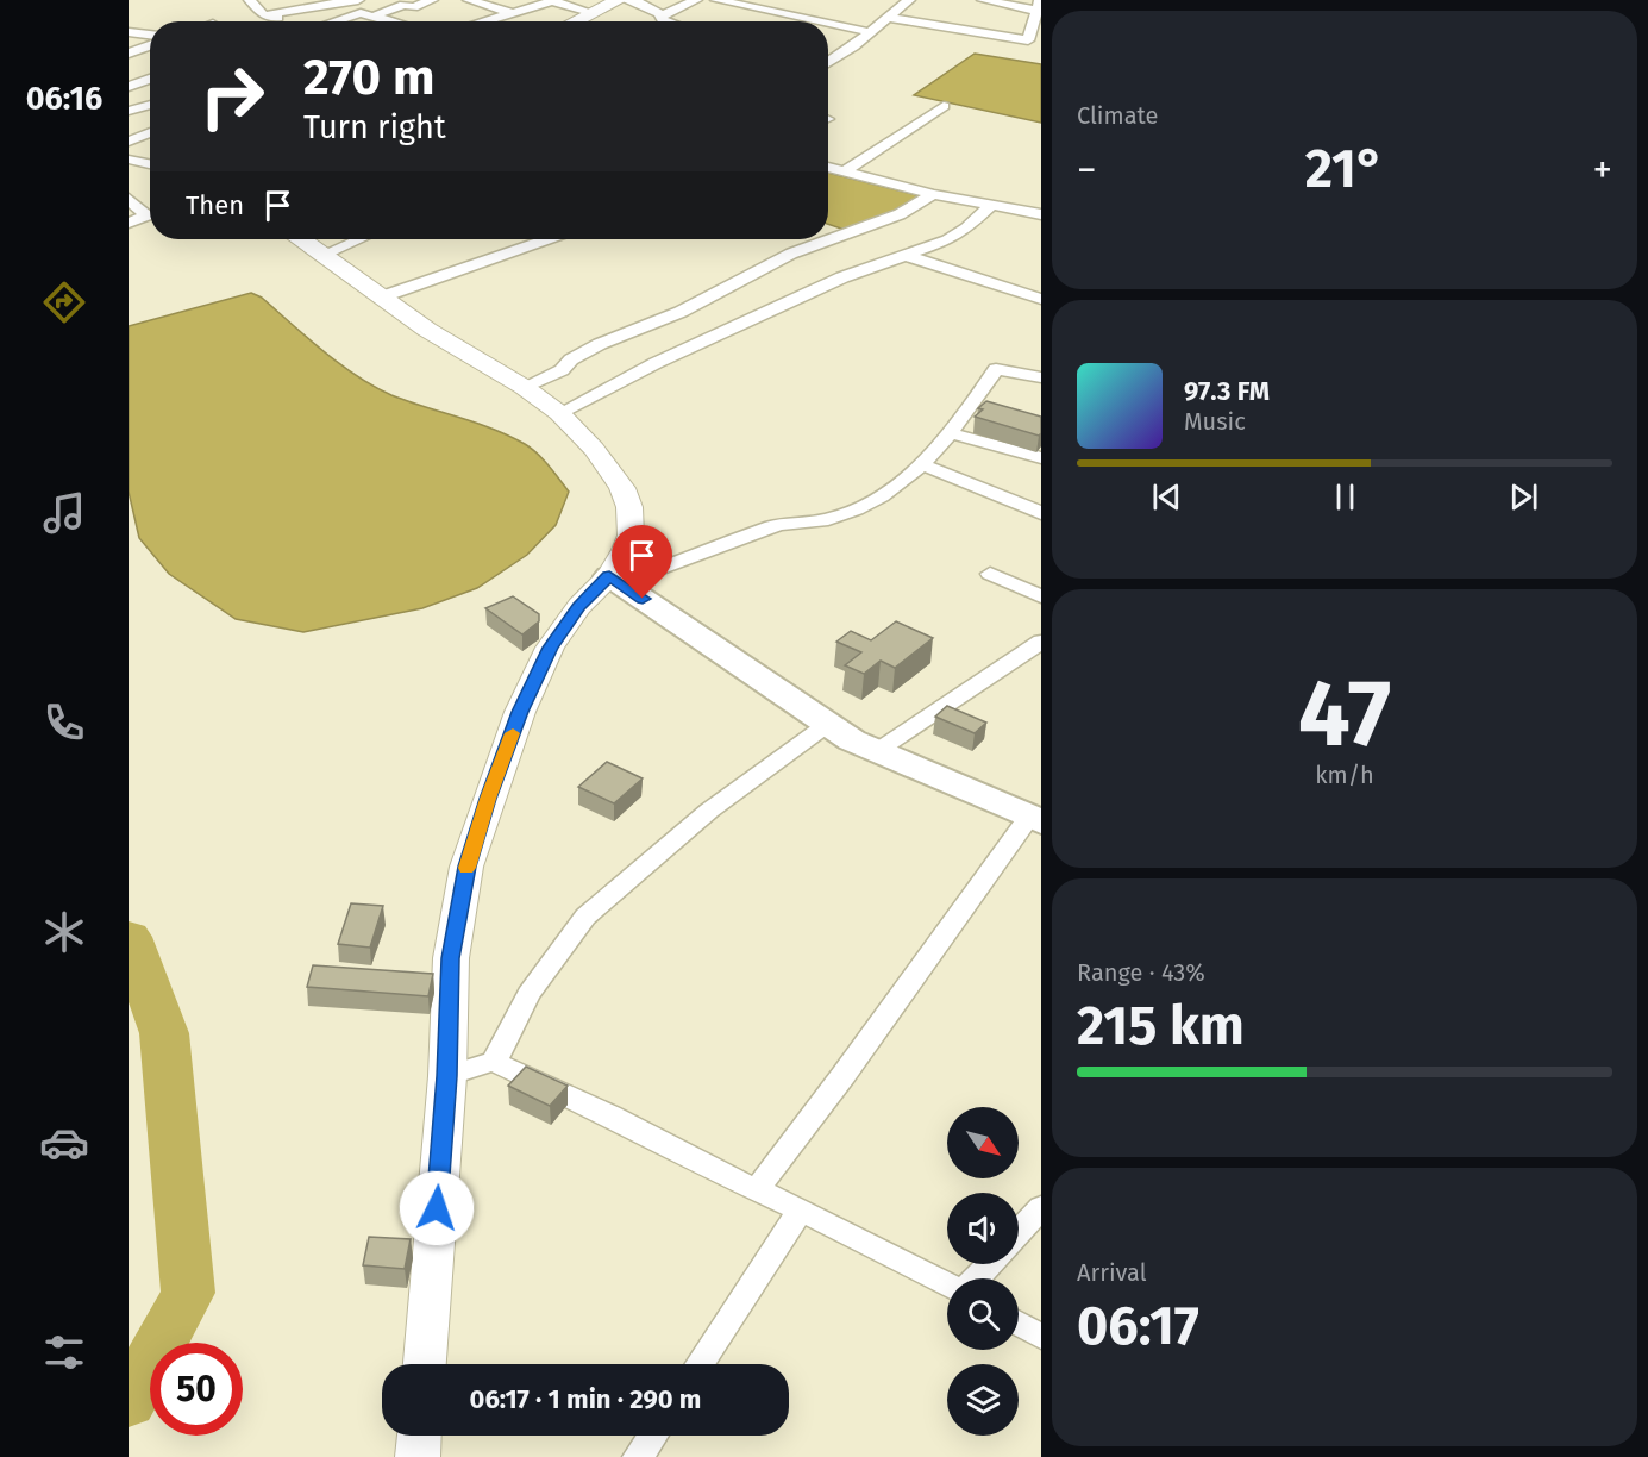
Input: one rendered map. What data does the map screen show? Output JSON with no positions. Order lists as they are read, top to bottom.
{
  "north": "bottom right",
  "page": {
    "tabs": "06:16",
    "tile": [
      "Climate",
      ["47", "km/h"],
      ["Range · 43%", "215 km"],
      ["Arrival", "06:17"]
    ],
    "turn": ["270 m", "Turn right"],
    "heat": ["−", "21°", "+"],
    "then": "Then",
    "song": ["97.3 FM", "Music"],
    "limit": "50",
    "trip": "06:17 · 1 min · 290 m"
  }
}
